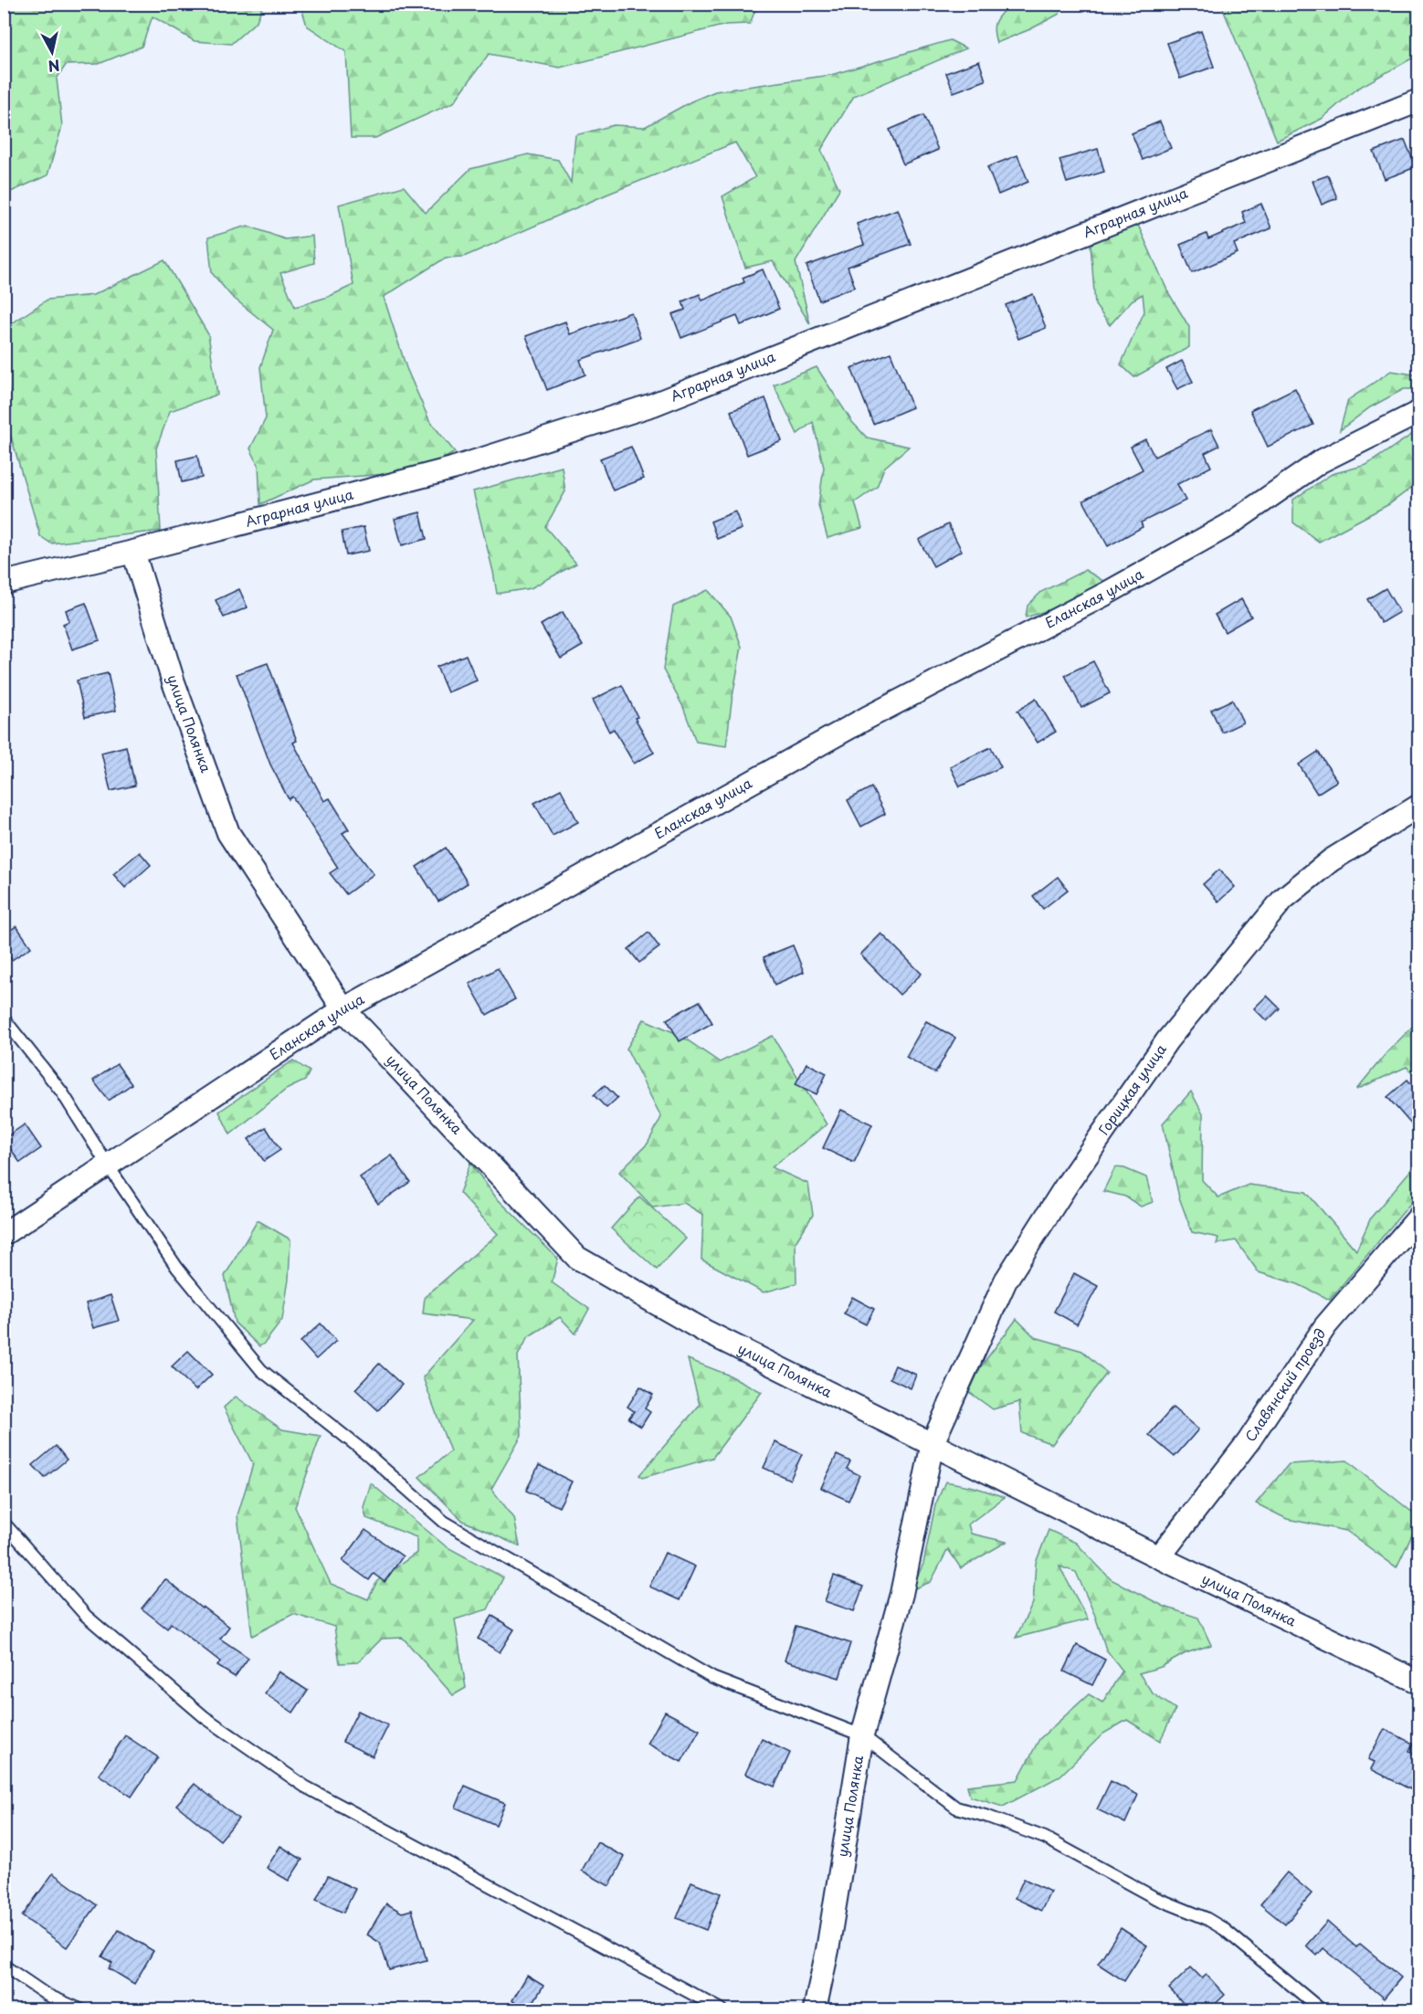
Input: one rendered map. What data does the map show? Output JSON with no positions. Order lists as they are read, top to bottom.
{
  "streets": {
    "street": [
      "Аграрная улица",
      "Еланская улица",
      "улица Полянка",
      "Горицкая улица",
      "Славянский проезд"
    ]
  },
  "crossings": [
    ["Аграрная улица", "улица Полянка"],
    ["Еланская улица", "улица Полянка"],
    ["улица Полянка", "Горицкая улица"],
    ["улица Полянка", "Славянский проезд"]
  ],
  "north": "bottom"
}
